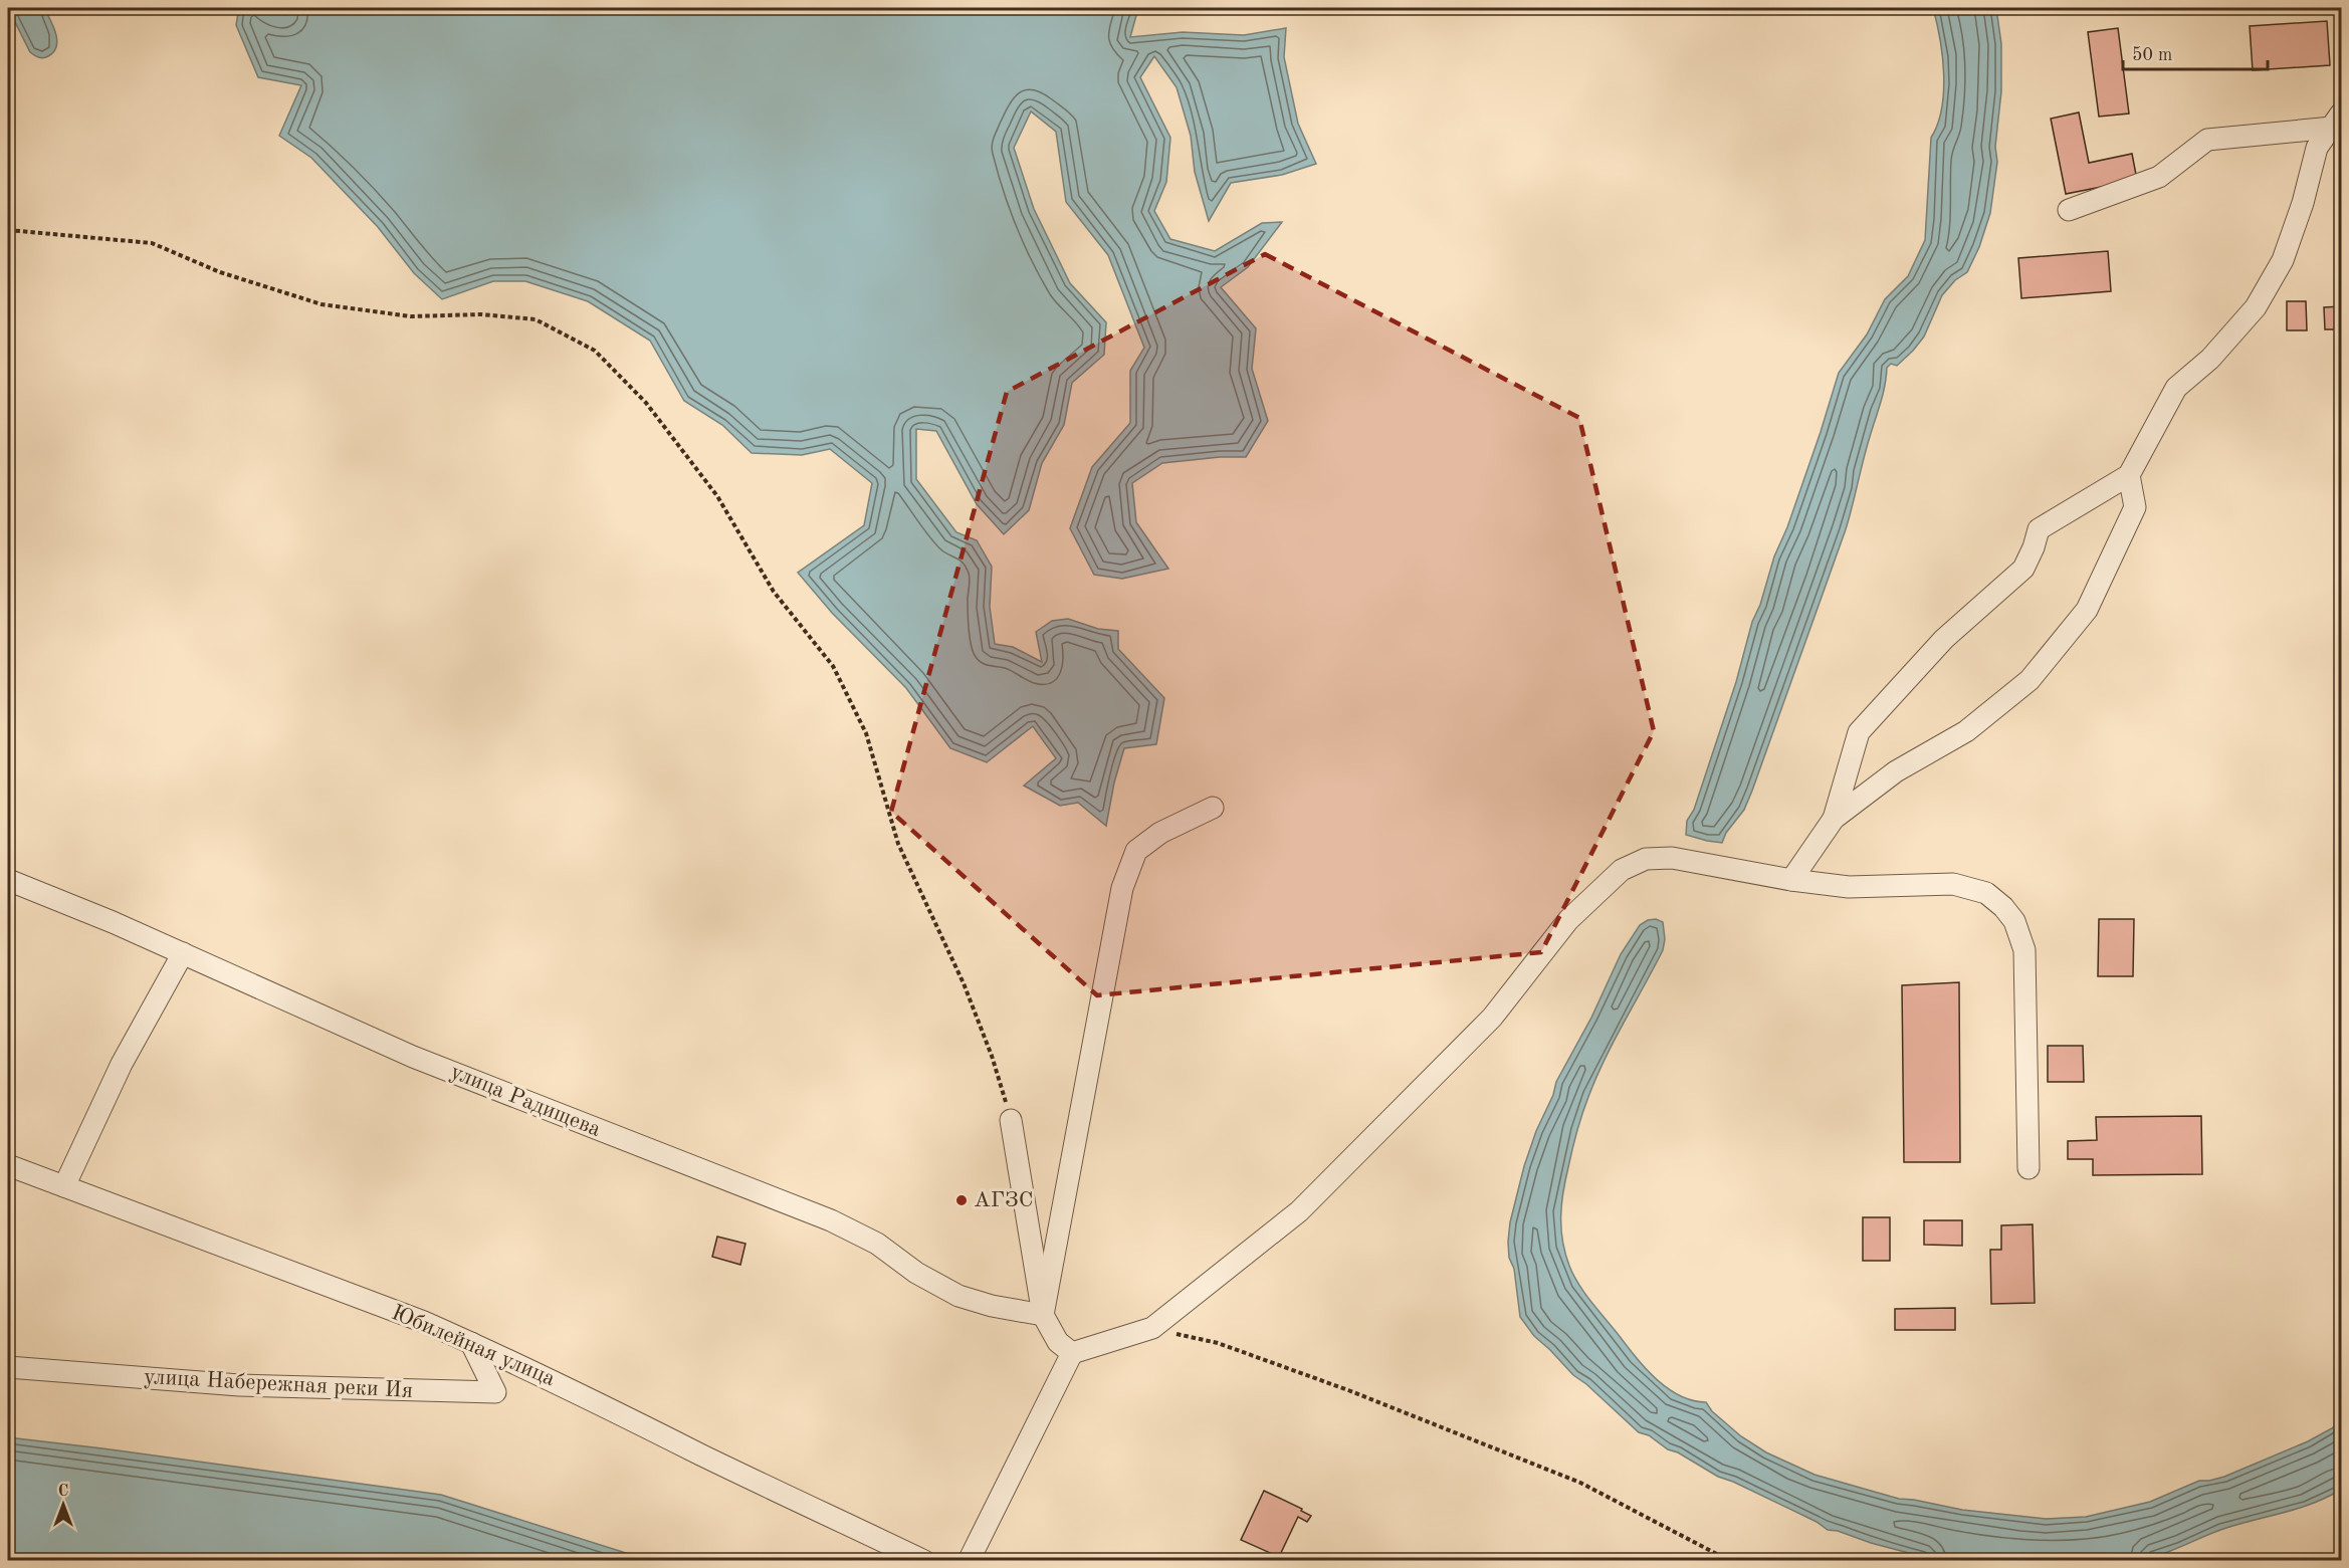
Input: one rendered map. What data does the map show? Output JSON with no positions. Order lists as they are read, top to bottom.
{
  "streets": {
    "street": ["улица Радищева", "Юбилейная улица", "улица Набережная реки Ия"]
  },
  "crossings": [
    ["Юбилейная улица", "улица Набережная реки Ия"]
  ],
  "places": ["АГЗС"],
  "scale_bar": "50 m",
  "north": "top"
}
